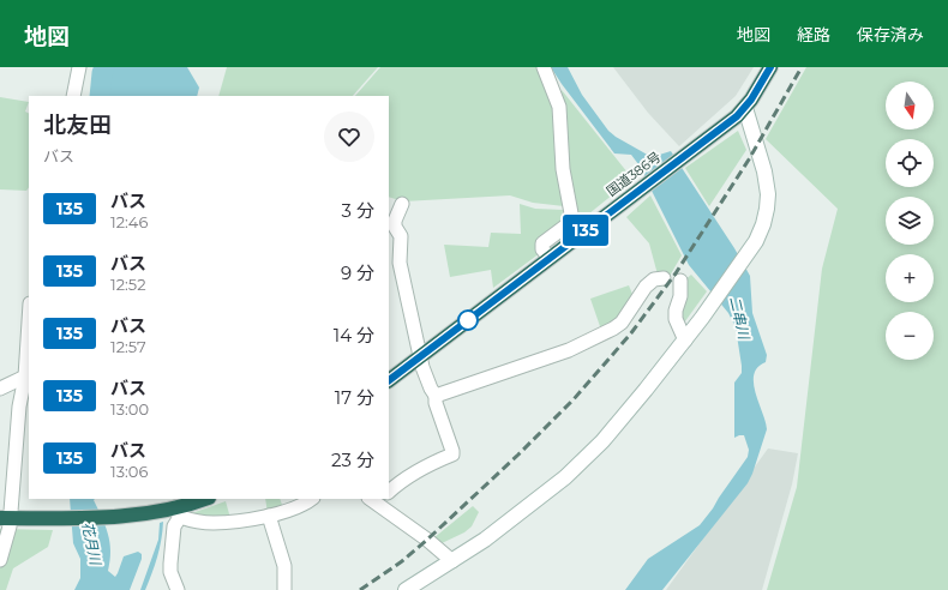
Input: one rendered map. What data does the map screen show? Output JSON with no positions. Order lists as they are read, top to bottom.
{
  "streets": {
    "highway": ["国道386号"]
  },
  "water": ["二串川", "花月川"],
  "lines": ["bus line 135"],
  "north": "bottom",
  "page": {
    "header": "地図",
    "nav": ["地図", "経路", "保存済み"],
    "on_map": "135",
    "map_buttons": ["+", "−"],
    "heading": ["北友田", "バス"],
    "list": [
      {
        "mark": "135",
        "name": "バス",
        "note": "12:46",
        "value": "3 分"
      },
      {
        "mark": "135",
        "name": "バス",
        "note": "12:52",
        "value": "9 分"
      },
      {
        "mark": "135",
        "name": "バス",
        "note": "12:57",
        "value": "14 分"
      },
      {
        "mark": "135",
        "name": "バス",
        "note": "13:00",
        "value": "17 分"
      },
      {
        "mark": "135",
        "name": "バス",
        "note": "13:06",
        "value": "23 分"
      }
    ]
  }
}
